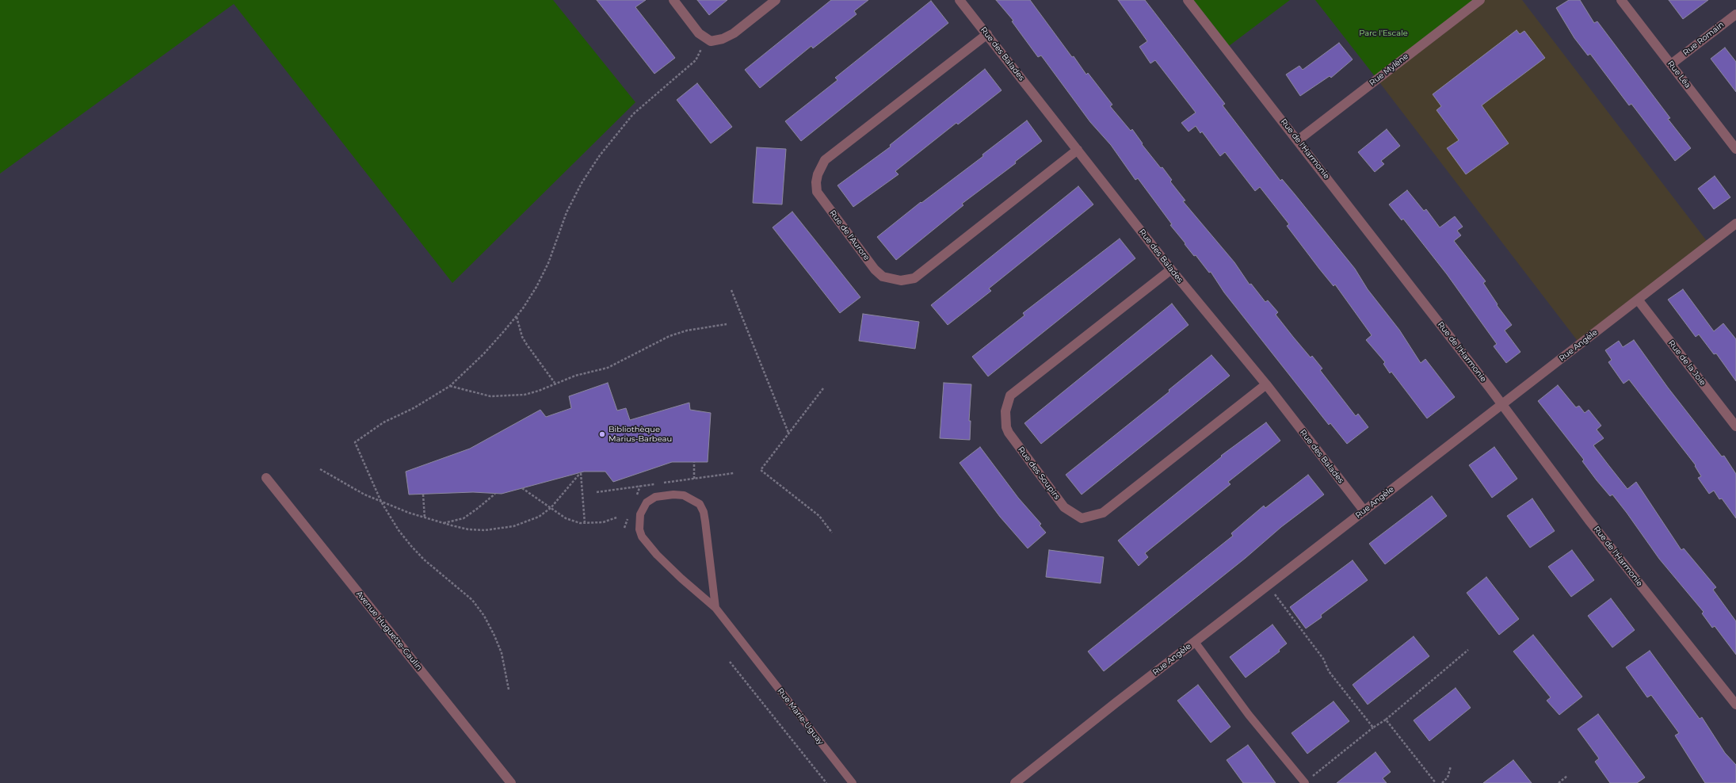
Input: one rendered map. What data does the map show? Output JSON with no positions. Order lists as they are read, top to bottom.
{
  "streets": {
    "street": [
      "Rue Romain",
      "Rue des Balades",
      "Rue Mylène",
      "Rue Léa",
      "Rue de l'Harmonie",
      "Rue de l'Aurore",
      "Rue Angèle",
      "Rue de la Joie",
      "Rue des Soupirs",
      "Avenue Huguette-Gaulin"
    ],
    "lane": ["Rue Marie-Uguay"]
  },
  "crossings": [
    ["Rue Romain", "Rue Léa"],
    ["Rue des Balades", "Rue de l'Aurore"],
    ["Rue des Balades", "Rue Angèle"],
    ["Rue des Balades", "Rue des Soupirs"],
    ["Rue Mylène", "Rue de l'Harmonie"],
    ["Rue de l'Harmonie", "Rue Angèle"],
    ["Rue Angèle", "Rue de la Joie"]
  ],
  "parks": ["Parc l'Escale"],
  "places": ["Bibliothèque Marius-Barbeau"]
}
